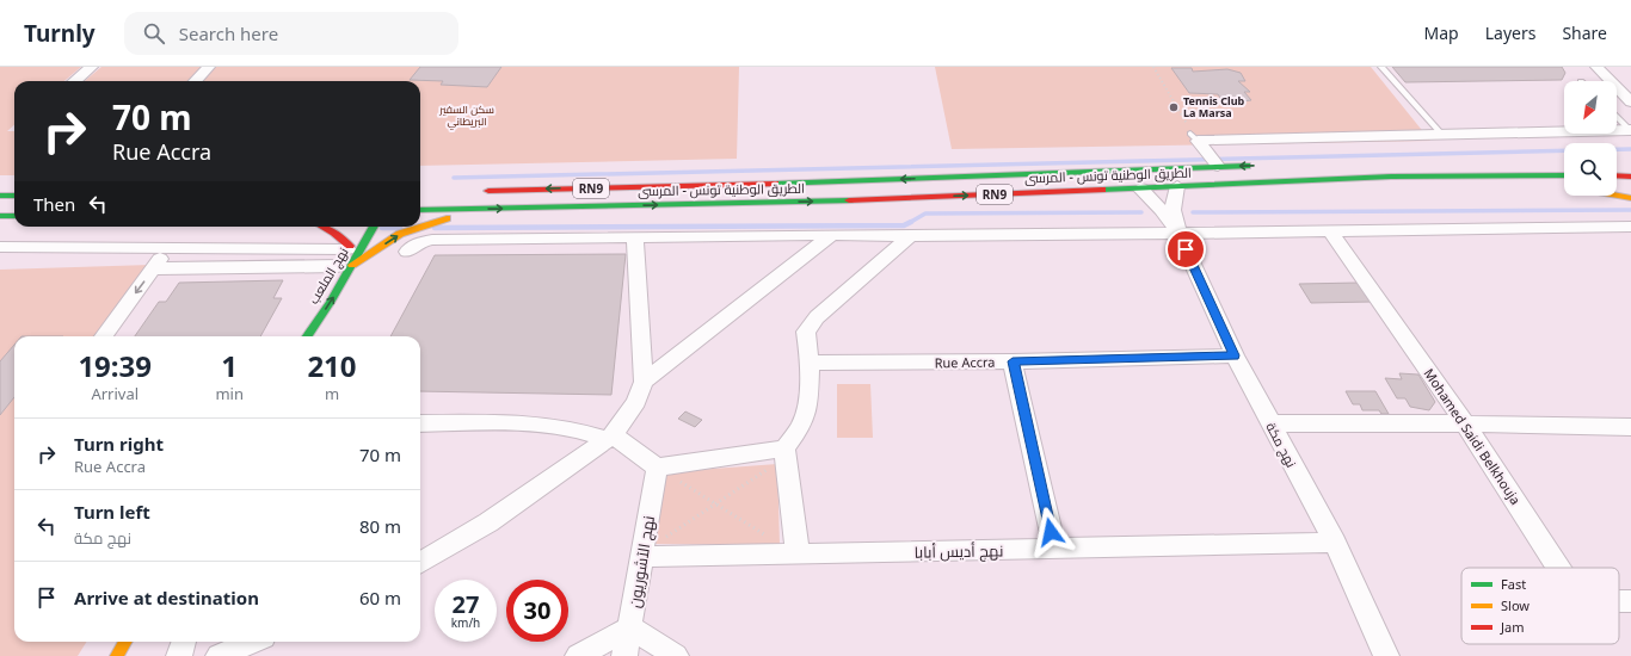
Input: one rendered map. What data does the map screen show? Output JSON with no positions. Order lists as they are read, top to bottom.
{
  "streets": {
    "main road": ["الطريق الوطنية تونس - المرسى", "RN9", "نهج الملعب"],
    "street": [
      "Rue Accra",
      "Mohamed Saidi Belkhouja",
      "نهج مكة",
      "نهج أديس أبابا",
      "نهج الآشوريون"
    ]
  },
  "crossings": [
    ["Rue Accra", "نهج مكة"],
    ["نهج مكة", "نهج أديس أبابا"],
    ["نهج أديس أبابا", "نهج الآشوريون"]
  ],
  "parks": ["سكن السفير البريطاني"],
  "places": ["Tennis Club La Marsa"],
  "legend": ["Fast", "Slow", "Jam"],
  "north": "bottom left",
  "page": {
    "header": "Turnly",
    "search": "Search here",
    "nav": ["Map", "Layers", "Share"],
    "turn": ["70 m", "Rue Accra"],
    "then": "Then",
    "eta": [
      "19:39",
      "Arrival",
      "1",
      "min",
      "210",
      "m"
    ],
    "list": [
      {
        "name": "Turn right",
        "note": "Rue Accra",
        "value": "70 m"
      },
      {
        "name": "Turn left",
        "note": "نهج مكة",
        "value": "80 m"
      },
      {
        "name": "Arrive at destination",
        "value": "60 m"
      }
    ],
    "speed": "27 km/h",
    "limit": "30"
  }
}
